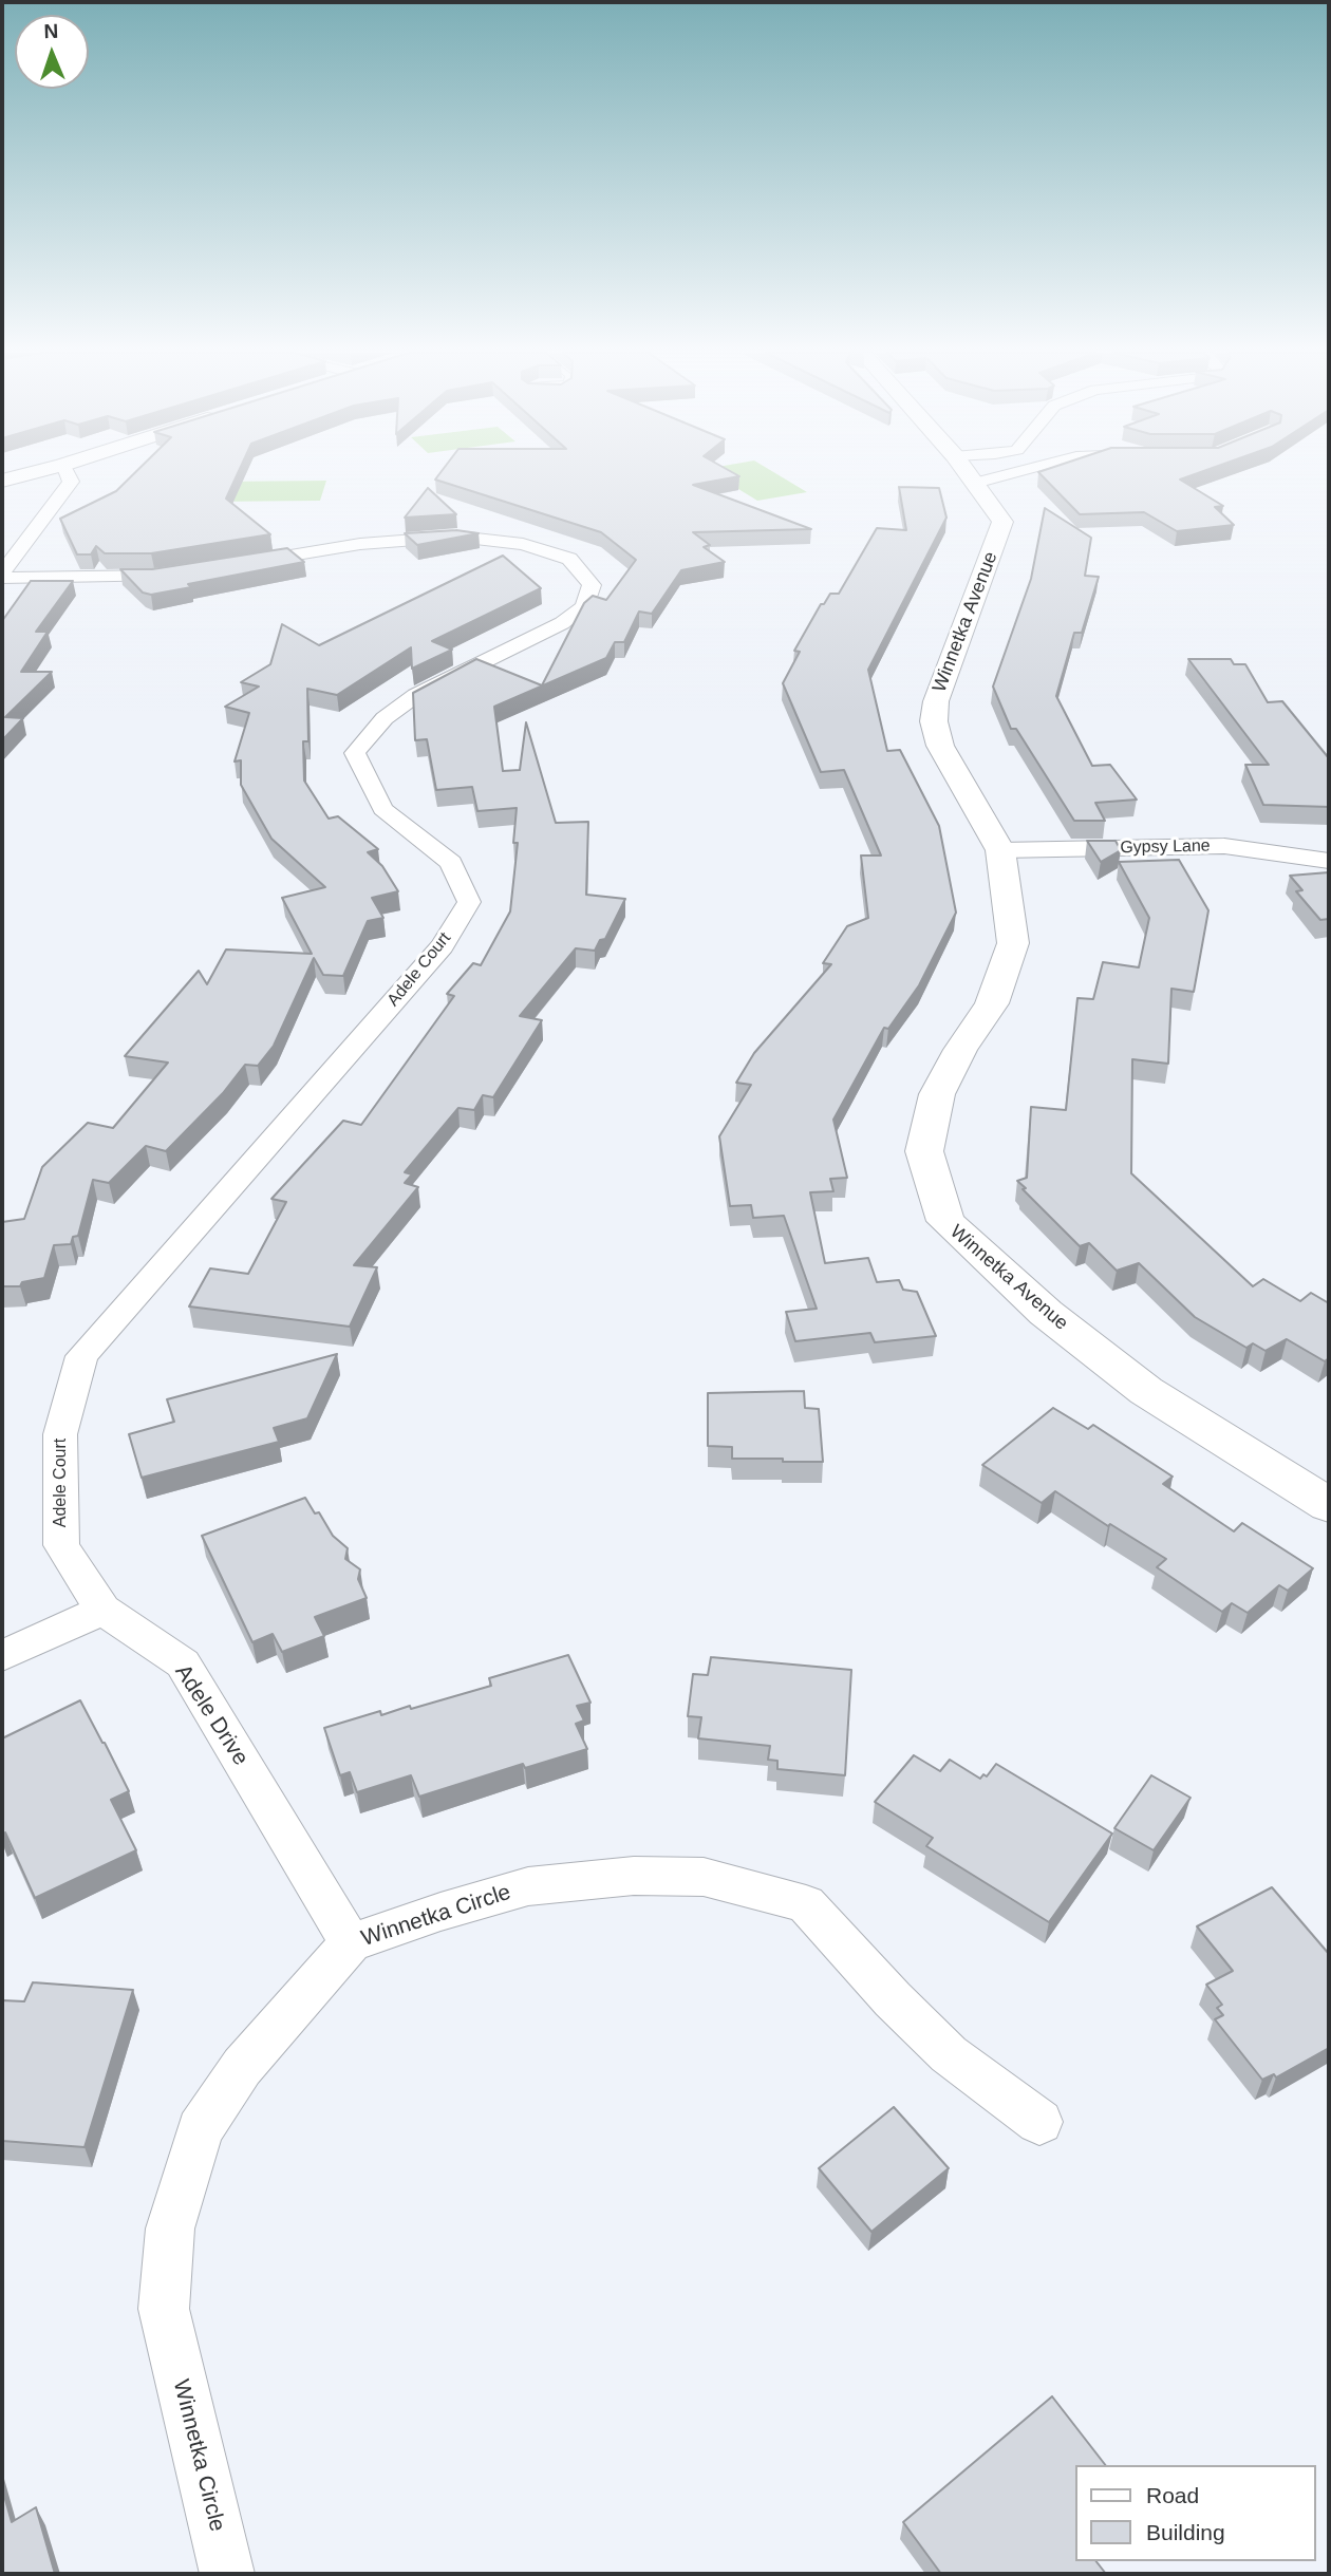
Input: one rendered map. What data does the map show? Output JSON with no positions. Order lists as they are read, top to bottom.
{
  "streets": {
    "main road": ["Winnetka Avenue"],
    "street": [
      "Gypsy Lane",
      "Adele Court",
      "Adele Drive",
      "Winnetka Circle"
    ]
  },
  "crossings": [
    ["Winnetka Avenue", "Gypsy Lane"],
    ["Adele Court", "Adele Drive"],
    ["Adele Drive", "Winnetka Circle"]
  ],
  "legend": ["Road", "Building"],
  "north": "top"
}
